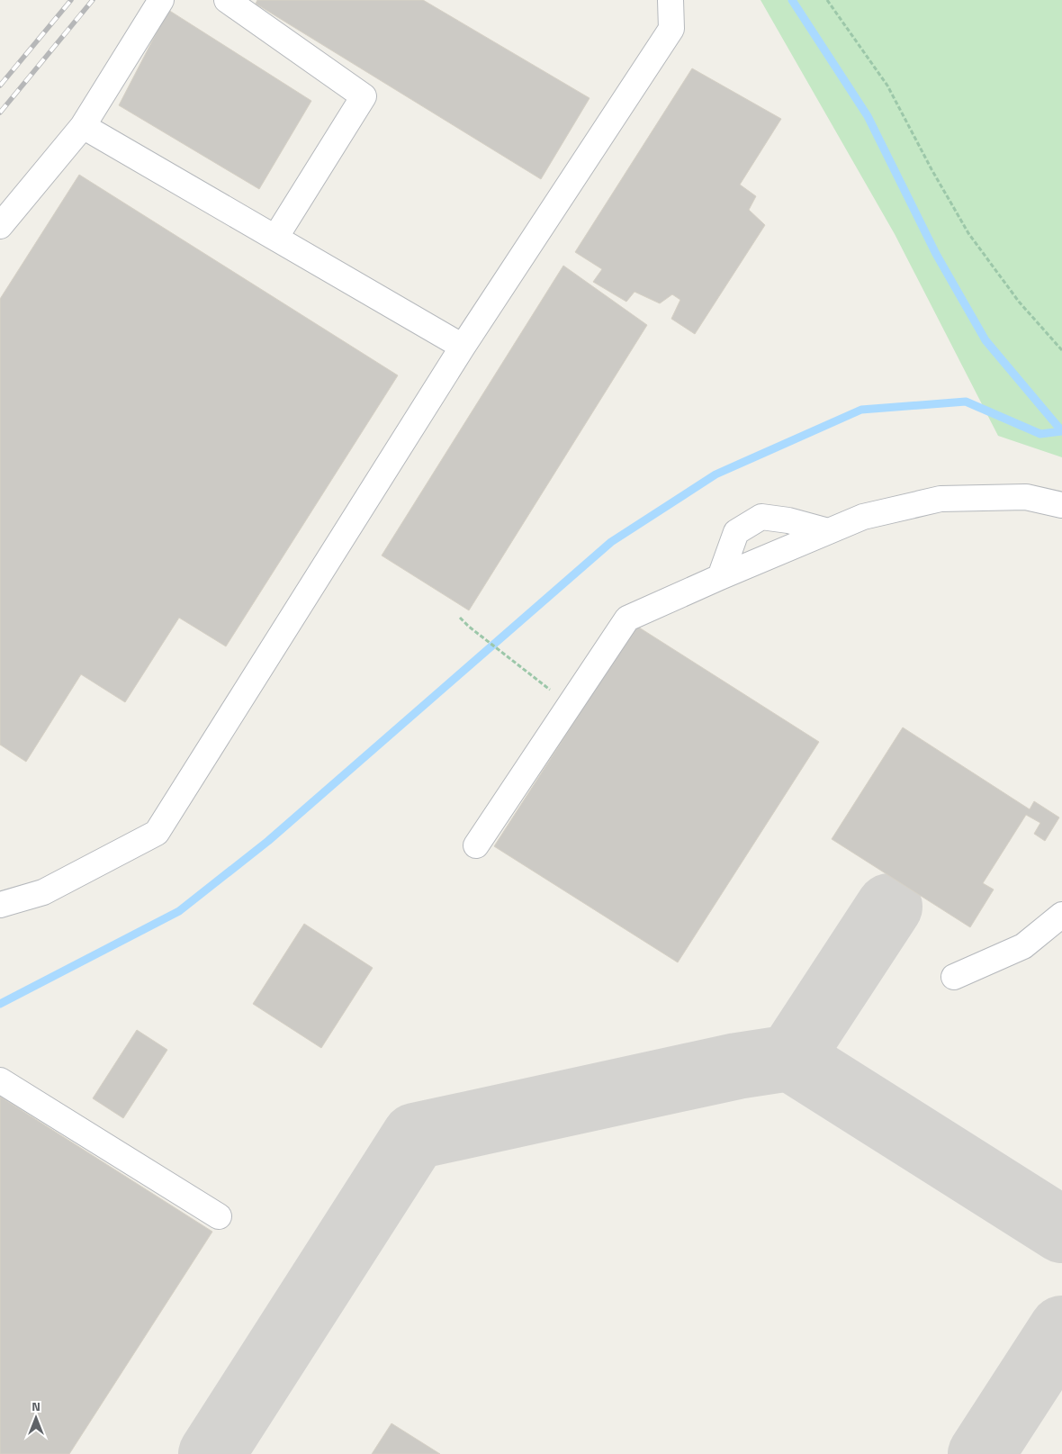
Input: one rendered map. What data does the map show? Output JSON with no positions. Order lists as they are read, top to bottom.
{
  "north": "top"
}
